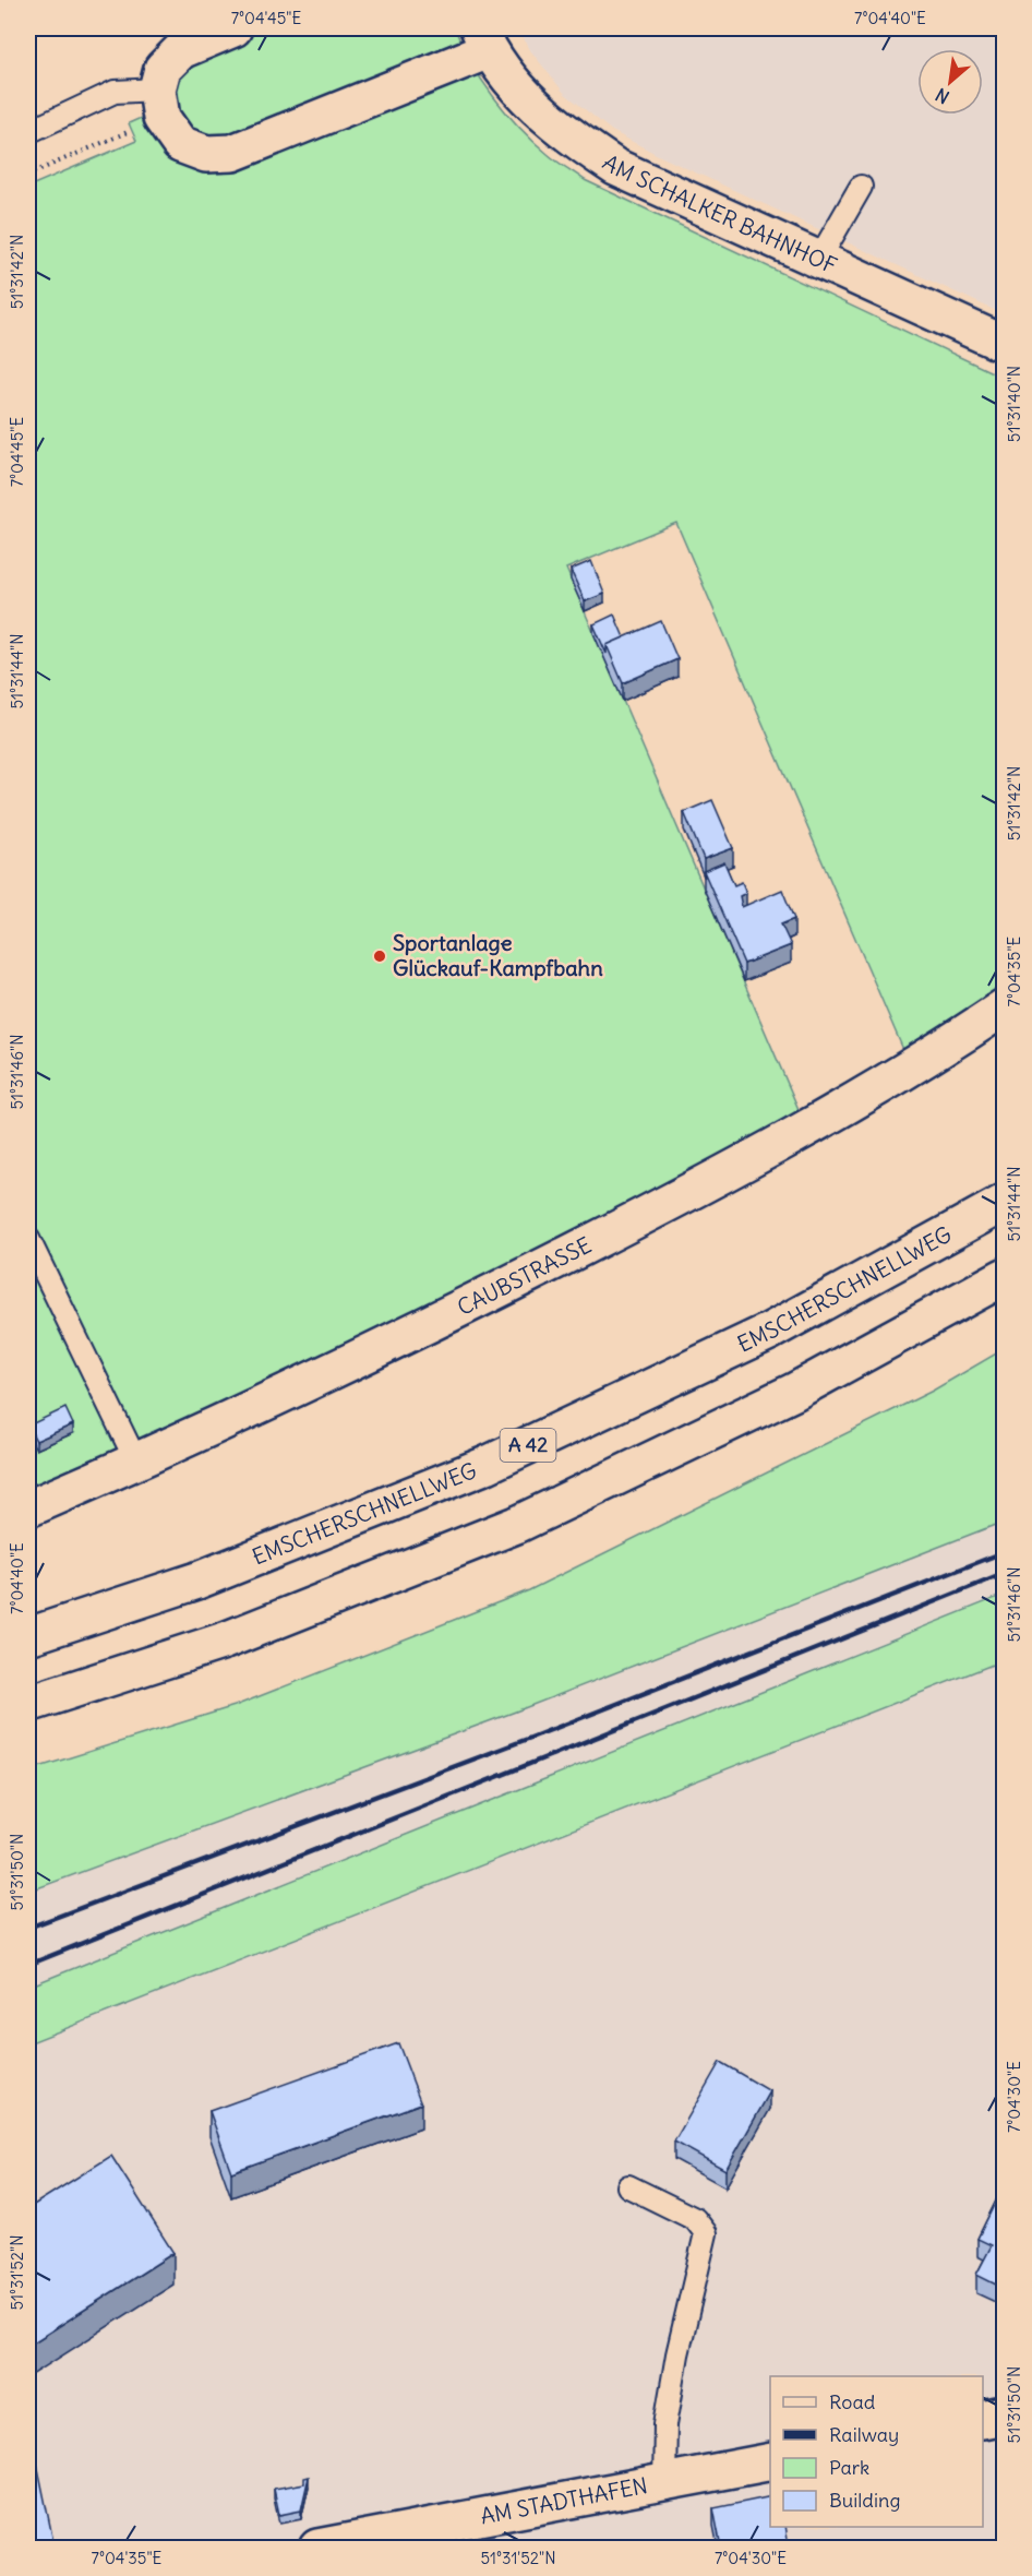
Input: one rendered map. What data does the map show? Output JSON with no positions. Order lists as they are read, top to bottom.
{
  "streets": {
    "main road": [
      "AM SCHALKER BAHNHOF",
      "CAUBSTRASSE",
      "EMSCHERSCHNELLWEG",
      "A 42",
      "AM STADTHAFEN"
    ]
  },
  "places": ["Sportanlage Glückauf-Kampfbahn"],
  "legend": [
    "Road",
    "Railway",
    "Park",
    "Building"
  ],
  "north": "bottom left",
  "coordinates": [
    "7°04'45\"E",
    "7°04'40\"E",
    "51°31'42\"N",
    "51°31'40\"N",
    "51°31'44\"N",
    "7°04'35\"E",
    "51°31'46\"N",
    "51°31'50\"N",
    "7°04'30\"E",
    "51°31'52\"N"
  ]
}
